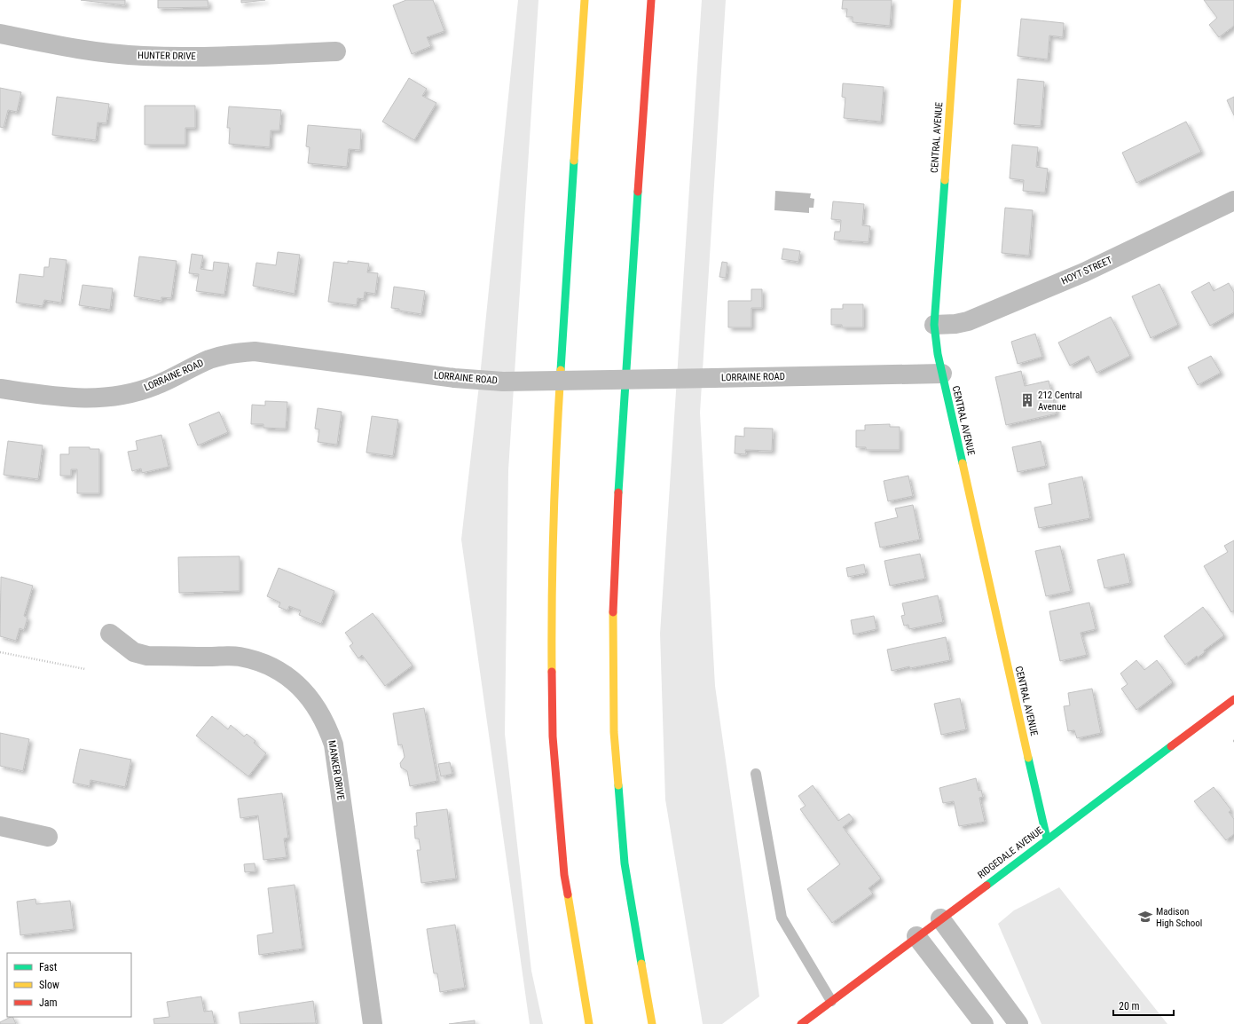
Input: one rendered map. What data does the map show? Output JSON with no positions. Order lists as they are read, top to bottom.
{
  "streets": {
    "main road": ["CENTRAL AVENUE", "RIDGEDALE AVENUE"],
    "street": [
      "HUNTER DRIVE",
      "HOYT STREET",
      "LORRAINE ROAD",
      "MANKER DRIVE"
    ]
  },
  "crossings": [
    ["CENTRAL AVENUE", "HOYT STREET"],
    ["CENTRAL AVENUE", "LORRAINE ROAD"],
    ["CENTRAL AVENUE", "RIDGEDALE AVENUE"]
  ],
  "places": {
    "building": ["212 Central Avenue"],
    "school or university": ["Madison High School"]
  },
  "legend": ["Fast", "Slow", "Jam"],
  "scale_bar": "20 m"
}
